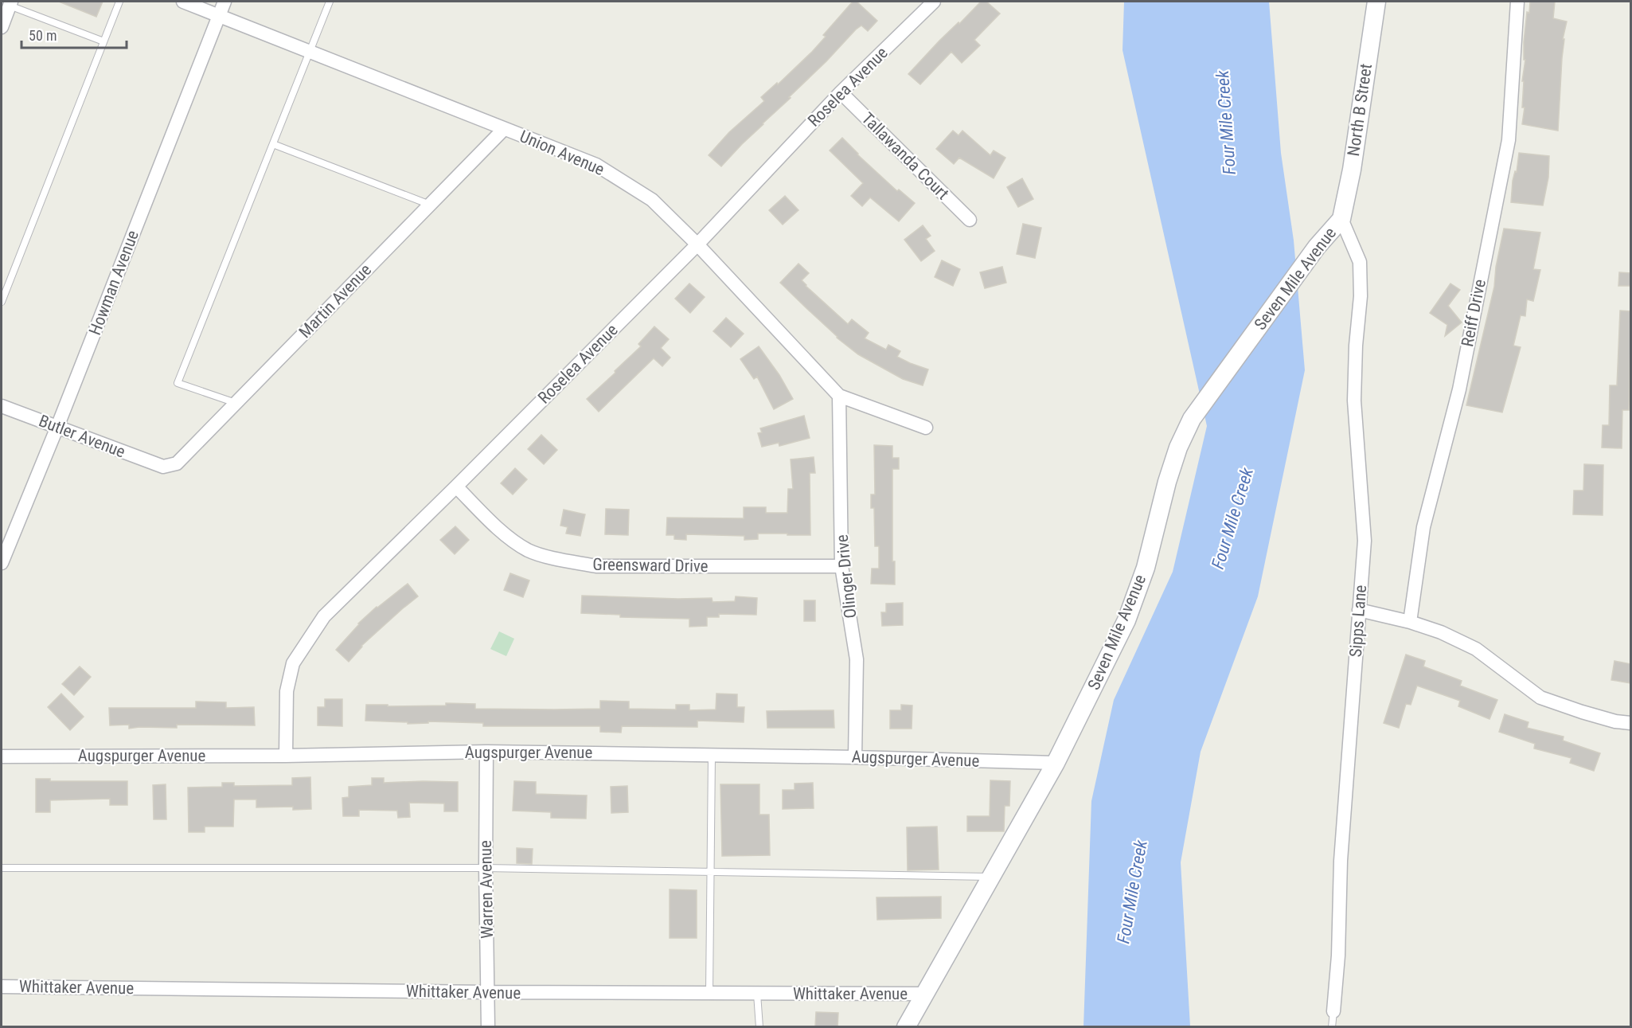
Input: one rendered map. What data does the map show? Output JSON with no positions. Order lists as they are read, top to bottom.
{
  "streets": {
    "main road": ["North B Street", "Seven Mile Avenue"],
    "street": [
      "Roselea Avenue",
      "Union Avenue",
      "Tallawanda Court",
      "Howman Avenue",
      "Martin Avenue",
      "Reiff Drive",
      "Butler Avenue",
      "Greensward Drive",
      "Olinger Drive",
      "Sipps Lane",
      "Augspurger Avenue",
      "Warren Avenue",
      "Whittaker Avenue"
    ]
  },
  "crossings": [
    ["Roselea Avenue", "Union Avenue"],
    ["Roselea Avenue", "Tallawanda Court"],
    ["Roselea Avenue", "Greensward Drive"],
    ["Roselea Avenue", "Augspurger Avenue"],
    ["North B Street", "Seven Mile Avenue"],
    ["North B Street", "Sipps Lane"],
    ["Union Avenue", "Howman Avenue"],
    ["Union Avenue", "Martin Avenue"],
    ["Union Avenue", "Olinger Drive"],
    ["Seven Mile Avenue", "Sipps Lane"],
    ["Seven Mile Avenue", "Augspurger Avenue"],
    ["Seven Mile Avenue", "Whittaker Avenue"],
    ["Howman Avenue", "Butler Avenue"],
    ["Martin Avenue", "Butler Avenue"],
    ["Greensward Drive", "Olinger Drive"],
    ["Olinger Drive", "Augspurger Avenue"],
    ["Augspurger Avenue", "Warren Avenue"],
    ["Warren Avenue", "Whittaker Avenue"]
  ],
  "water": ["Four Mile Creek"],
  "scale_bar": "50 m"
}
